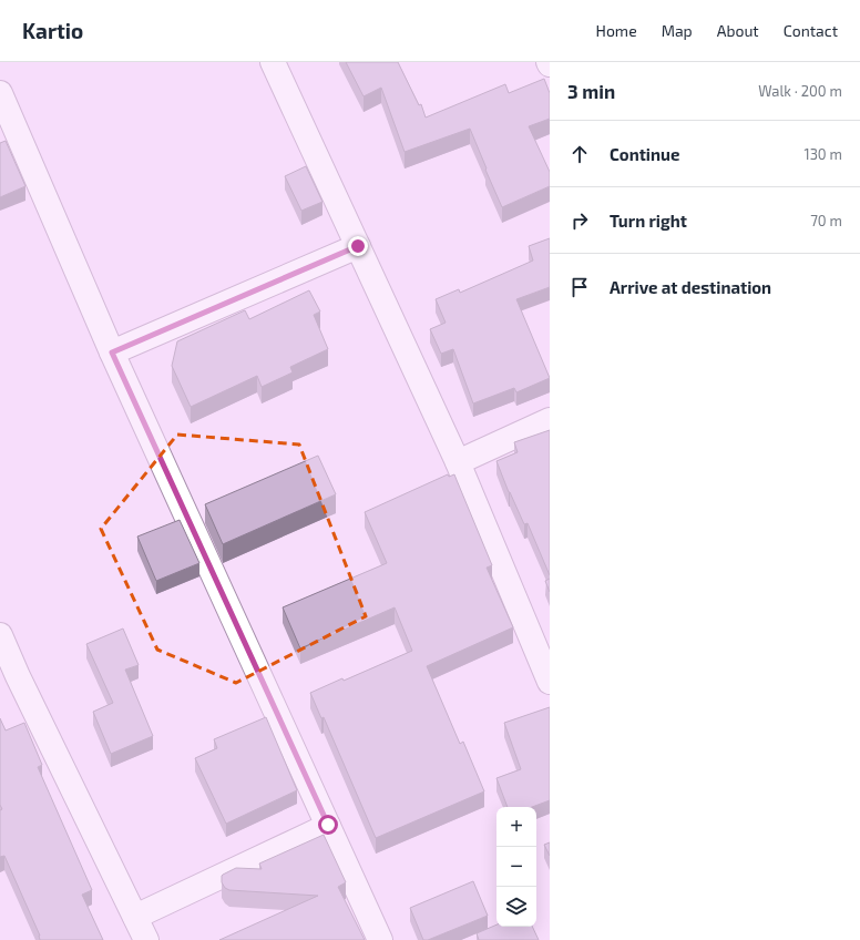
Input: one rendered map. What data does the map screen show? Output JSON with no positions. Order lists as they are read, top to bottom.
{
  "page": {
    "header": "Kartio",
    "nav": [
      "Home",
      "Map",
      "About",
      "Contact"
    ],
    "heading": ["3 min", "Walk · 200 m"],
    "list": [
      ["Continue", "130 m"],
      ["Turn right", "70 m"],
      "Arrive at destination"
    ],
    "map_buttons": ["+", "−"]
  }
}
